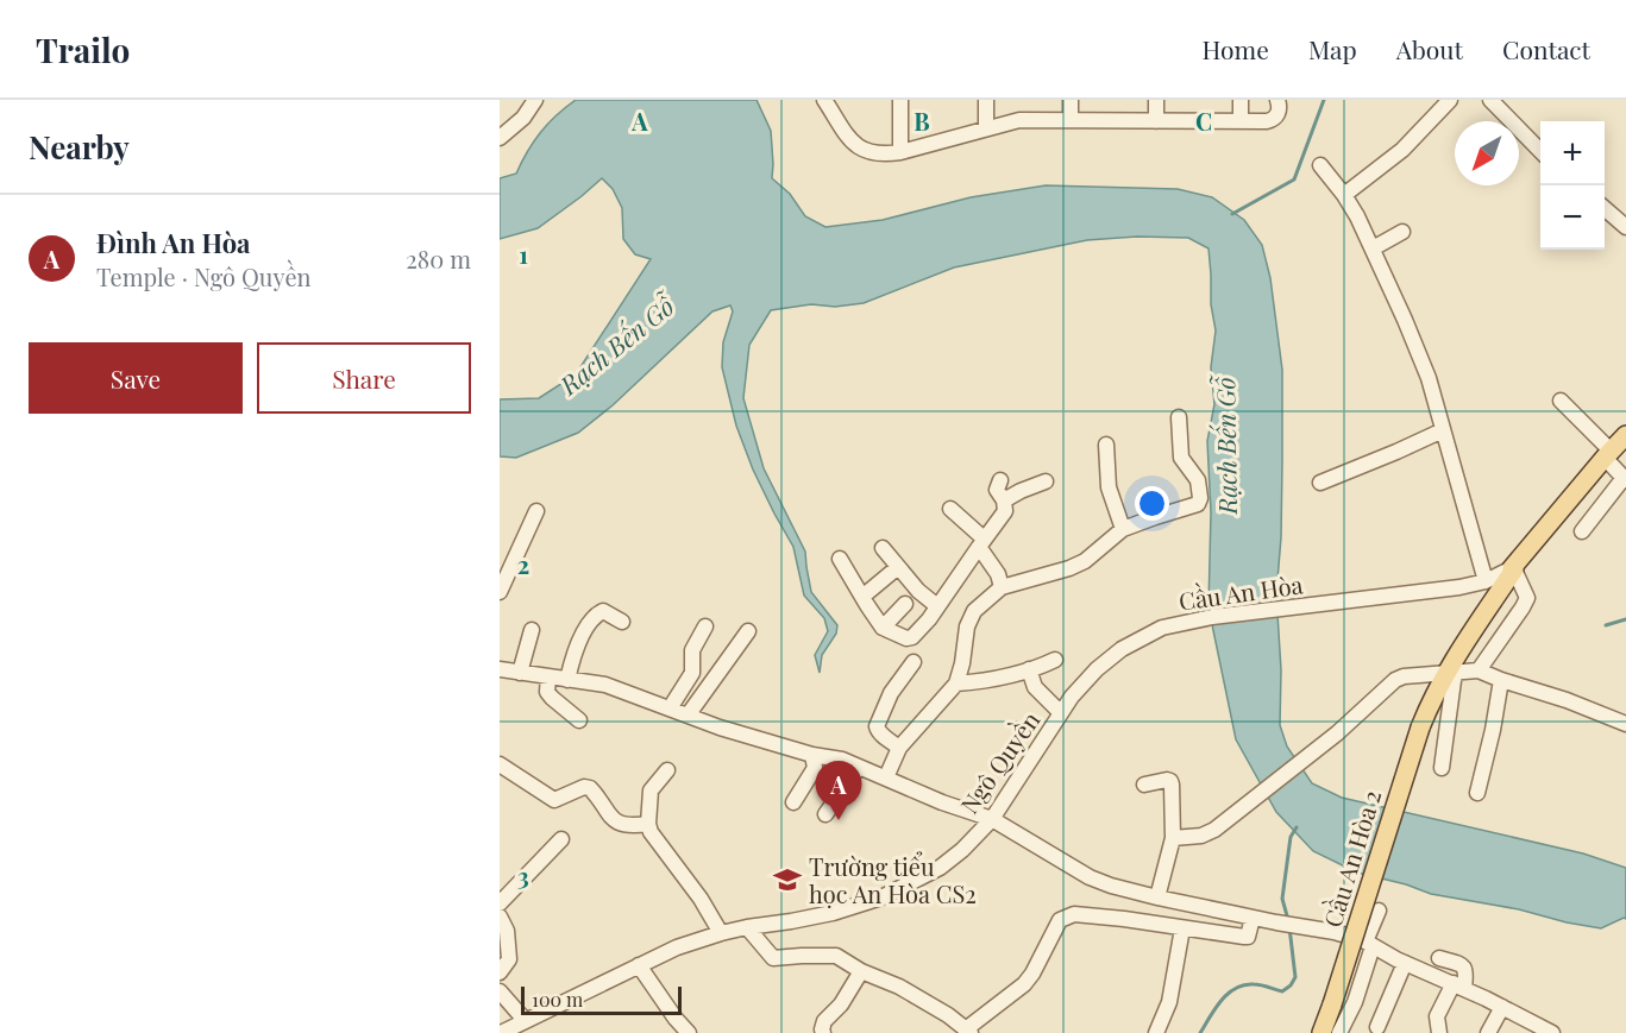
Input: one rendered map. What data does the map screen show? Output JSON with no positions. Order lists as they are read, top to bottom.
{
  "streets": {
    "main road": ["Cầu An Hòa 2"],
    "street": ["Cầu An Hòa", "Ngô Quyền"]
  },
  "crossings": [
    ["Cầu An Hòa", "Ngô Quyền"],
    ["Cầu An Hòa", "Cầu An Hòa 2"]
  ],
  "water": ["Rạch Bến Gỗ"],
  "places": {
    "school or university": ["Trường tiểu học An Hòa CS2"]
  },
  "scale_bar": "100 m",
  "north": "bottom left",
  "page": {
    "header": "Trailo",
    "nav": [
      "Home",
      "Map",
      "About",
      "Contact"
    ],
    "heading": "Nearby",
    "map_buttons": ["+", "−"],
    "list": [
      {
        "mark": "A",
        "name": "Đình An Hòa",
        "note": "Temple · Ngô Quyền",
        "value": "280 m"
      }
    ],
    "buttons": ["Save", "Share"],
    "pins": "A",
    "scale": "100 m"
  },
  "grid": {
    "columns": ["A", "B", "C"],
    "rows": ["1", "2", "3"]
  }
}
